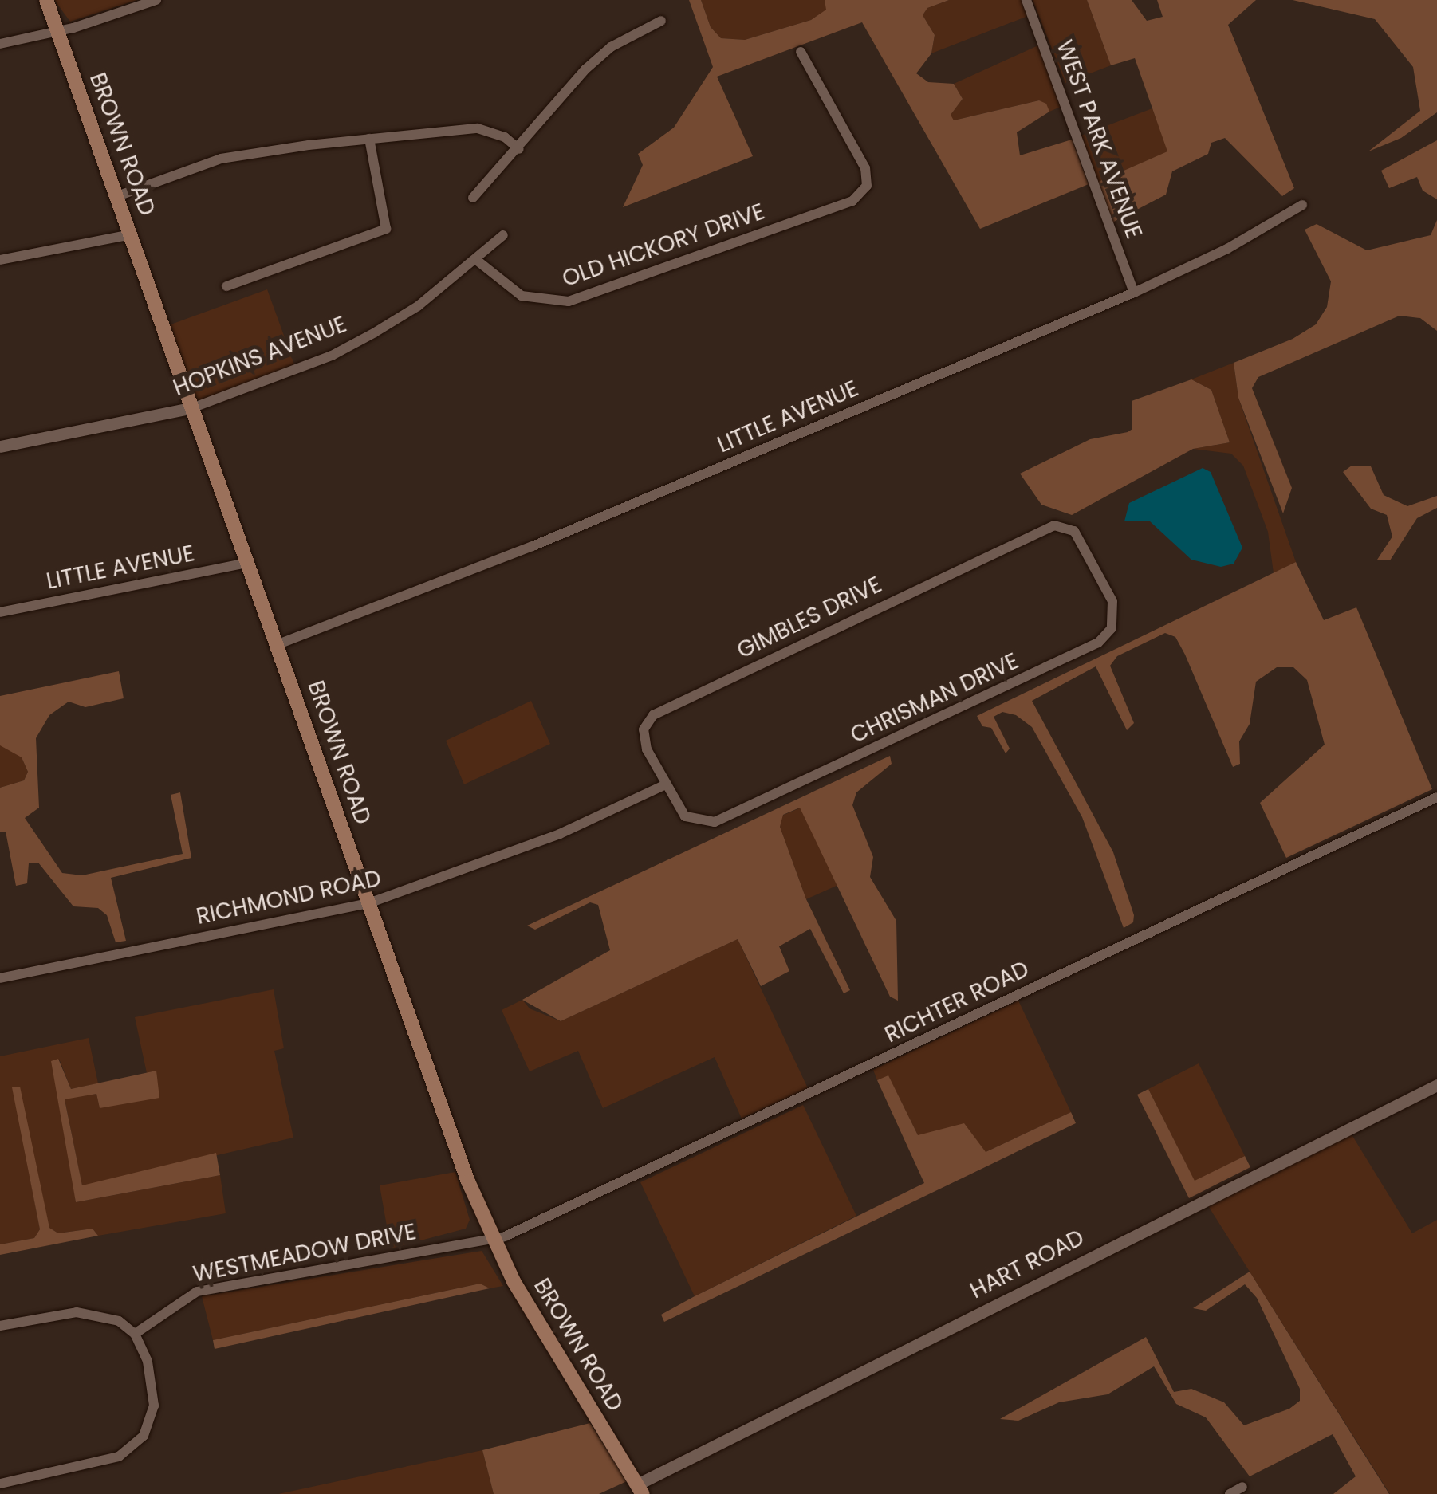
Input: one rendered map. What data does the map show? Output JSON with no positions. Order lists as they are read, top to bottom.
{
  "streets": {
    "main road": ["BROWN ROAD"],
    "street": [
      "WEST PARK AVENUE",
      "OLD HICKORY DRIVE",
      "HOPKINS AVENUE",
      "LITTLE AVENUE",
      "GIMBLES DRIVE",
      "CHRISMAN DRIVE",
      "RICHMOND ROAD",
      "RICHTER ROAD",
      "WESTMEADOW DRIVE",
      "HART ROAD"
    ]
  },
  "crossings": [
    ["WEST PARK AVENUE", "LITTLE AVENUE"],
    ["BROWN ROAD", "HOPKINS AVENUE"],
    ["BROWN ROAD", "LITTLE AVENUE"],
    ["BROWN ROAD", "RICHMOND ROAD"],
    ["BROWN ROAD", "RICHTER ROAD"],
    ["BROWN ROAD", "WESTMEADOW DRIVE"],
    ["BROWN ROAD", "HART ROAD"],
    ["OLD HICKORY DRIVE", "HOPKINS AVENUE"],
    ["GIMBLES DRIVE", "CHRISMAN DRIVE"],
    ["GIMBLES DRIVE", "RICHMOND ROAD"],
    ["CHRISMAN DRIVE", "RICHMOND ROAD"],
    ["RICHTER ROAD", "WESTMEADOW DRIVE"]
  ]
}
